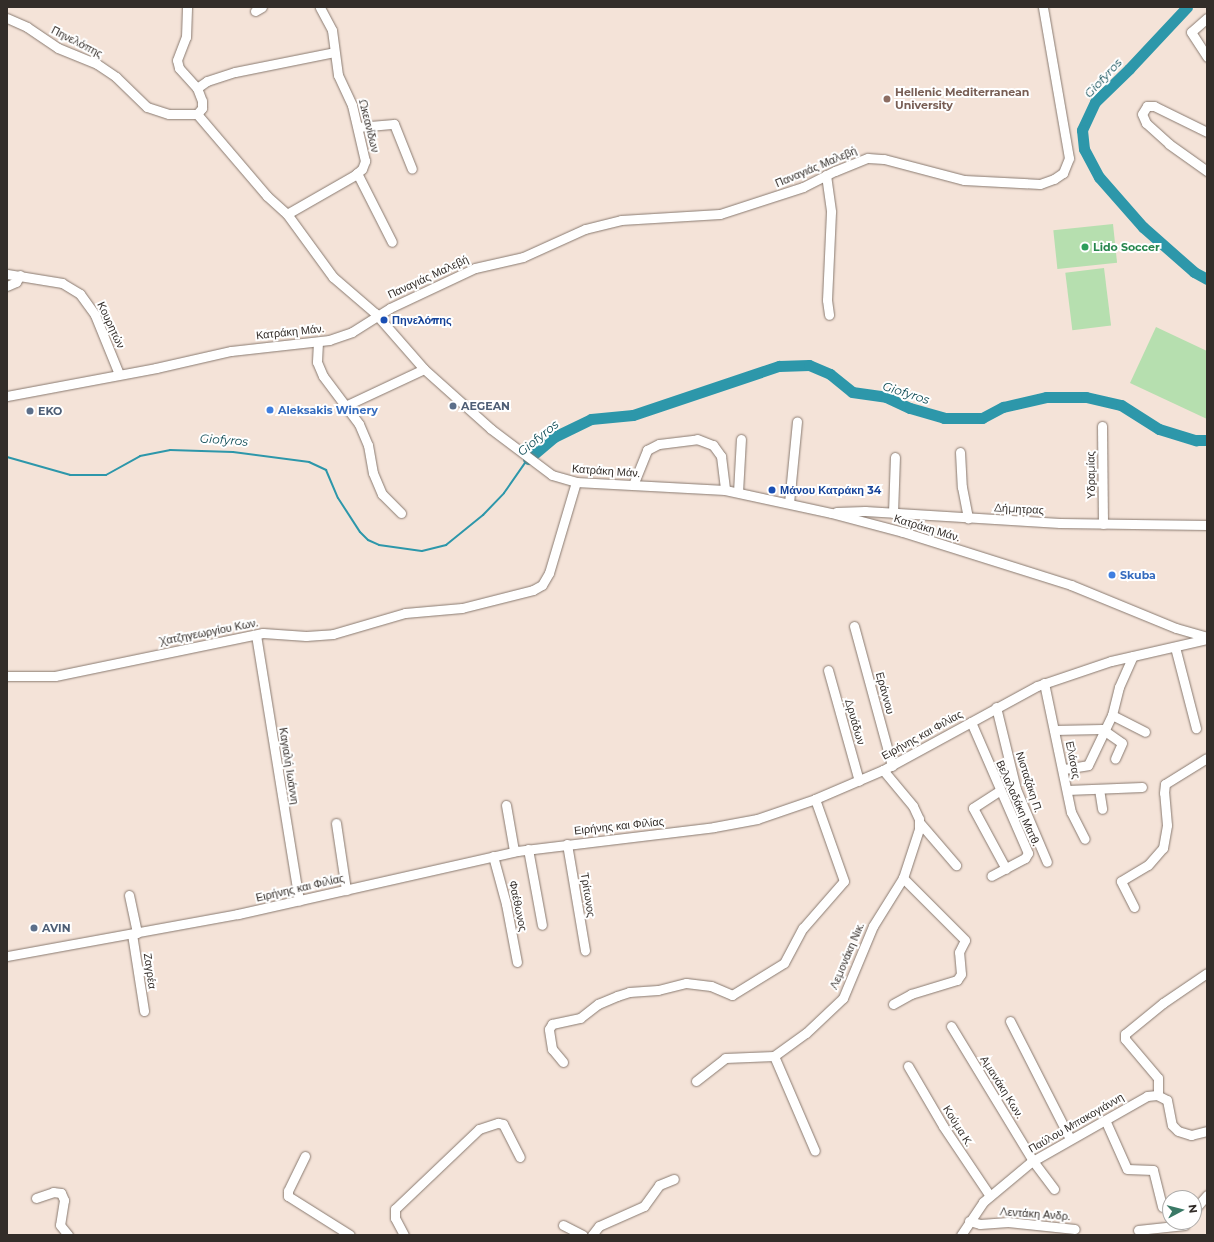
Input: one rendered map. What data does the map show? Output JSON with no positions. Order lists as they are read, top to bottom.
{
  "streets": {
    "street": [
      "Πηνελόπης",
      "Ωκεανίδων",
      "Παναγιάς Μαλεβή",
      "Κουρητών",
      "Κατράκη Μάν.",
      "Υδραμίας",
      "Δήμητρας",
      "Χατζηγεωργίου Κων.",
      "Εράννου",
      "Δρυάδων",
      "Ειρήνης και Φιλίας",
      "Ελάσας",
      "Καγιαλή Ιωάννη",
      "Νισταζάκη Π.",
      "Βελαλαδάκη Ματθ.",
      "Τρίτωνος",
      "Φαέθωνος",
      "Λεμονάκη Νικ.",
      "Ζαγρέα",
      "Αμανάκη Κων.",
      "Παύλου Μπακογιάννη",
      "Κούμα Κ.",
      "Λεντάκη Ανδρ."
    ]
  },
  "crossings": [
    ["Παναγιάς Μαλεβή", "Κατράκη Μάν."],
    ["Κουρητών", "Κατράκη Μάν."],
    ["Κατράκη Μάν.", "Δήμητρας"],
    ["Κατράκη Μάν.", "Χατζηγεωργίου Κων."],
    ["Κατράκη Μάν.", "Ειρήνης και Φιλίας"],
    ["Υδραμίας", "Δήμητρας"],
    ["Χατζηγεωργίου Κων.", "Καγιαλή Ιωάννη"],
    ["Εράννου", "Ειρήνης και Φιλίας"],
    ["Δρυάδων", "Ειρήνης και Φιλίας"],
    ["Ειρήνης και Φιλίας", "Ελάσας"],
    ["Ειρήνης και Φιλίας", "Καγιαλή Ιωάννη"],
    ["Ειρήνης και Φιλίας", "Νισταζάκη Π."],
    ["Ειρήνης και Φιλίας", "Βελαλαδάκη Ματθ."],
    ["Ειρήνης και Φιλίας", "Τρίτωνος"],
    ["Ειρήνης και Φιλίας", "Φαέθωνος"],
    ["Ειρήνης και Φιλίας", "Ζαγρέα"],
    ["Αμανάκη Κων.", "Παύλου Μπακογιάννη"],
    ["Παύλου Μπακογιάννη", "Κούμα Κ."],
    ["Παύλου Μπακογιάννη", "Λεντάκη Ανδρ."]
  ],
  "water": ["Giofyros"],
  "places": [
    "Hellenic Mediterranean University",
    "Lido Soccer",
    "Πηνελόπης",
    "AEGEAN",
    "Aleksakis Winery",
    "EKO",
    "Μάνου Κατράκη 34",
    "Skuba",
    "AVIN"
  ],
  "north": "right"
}
